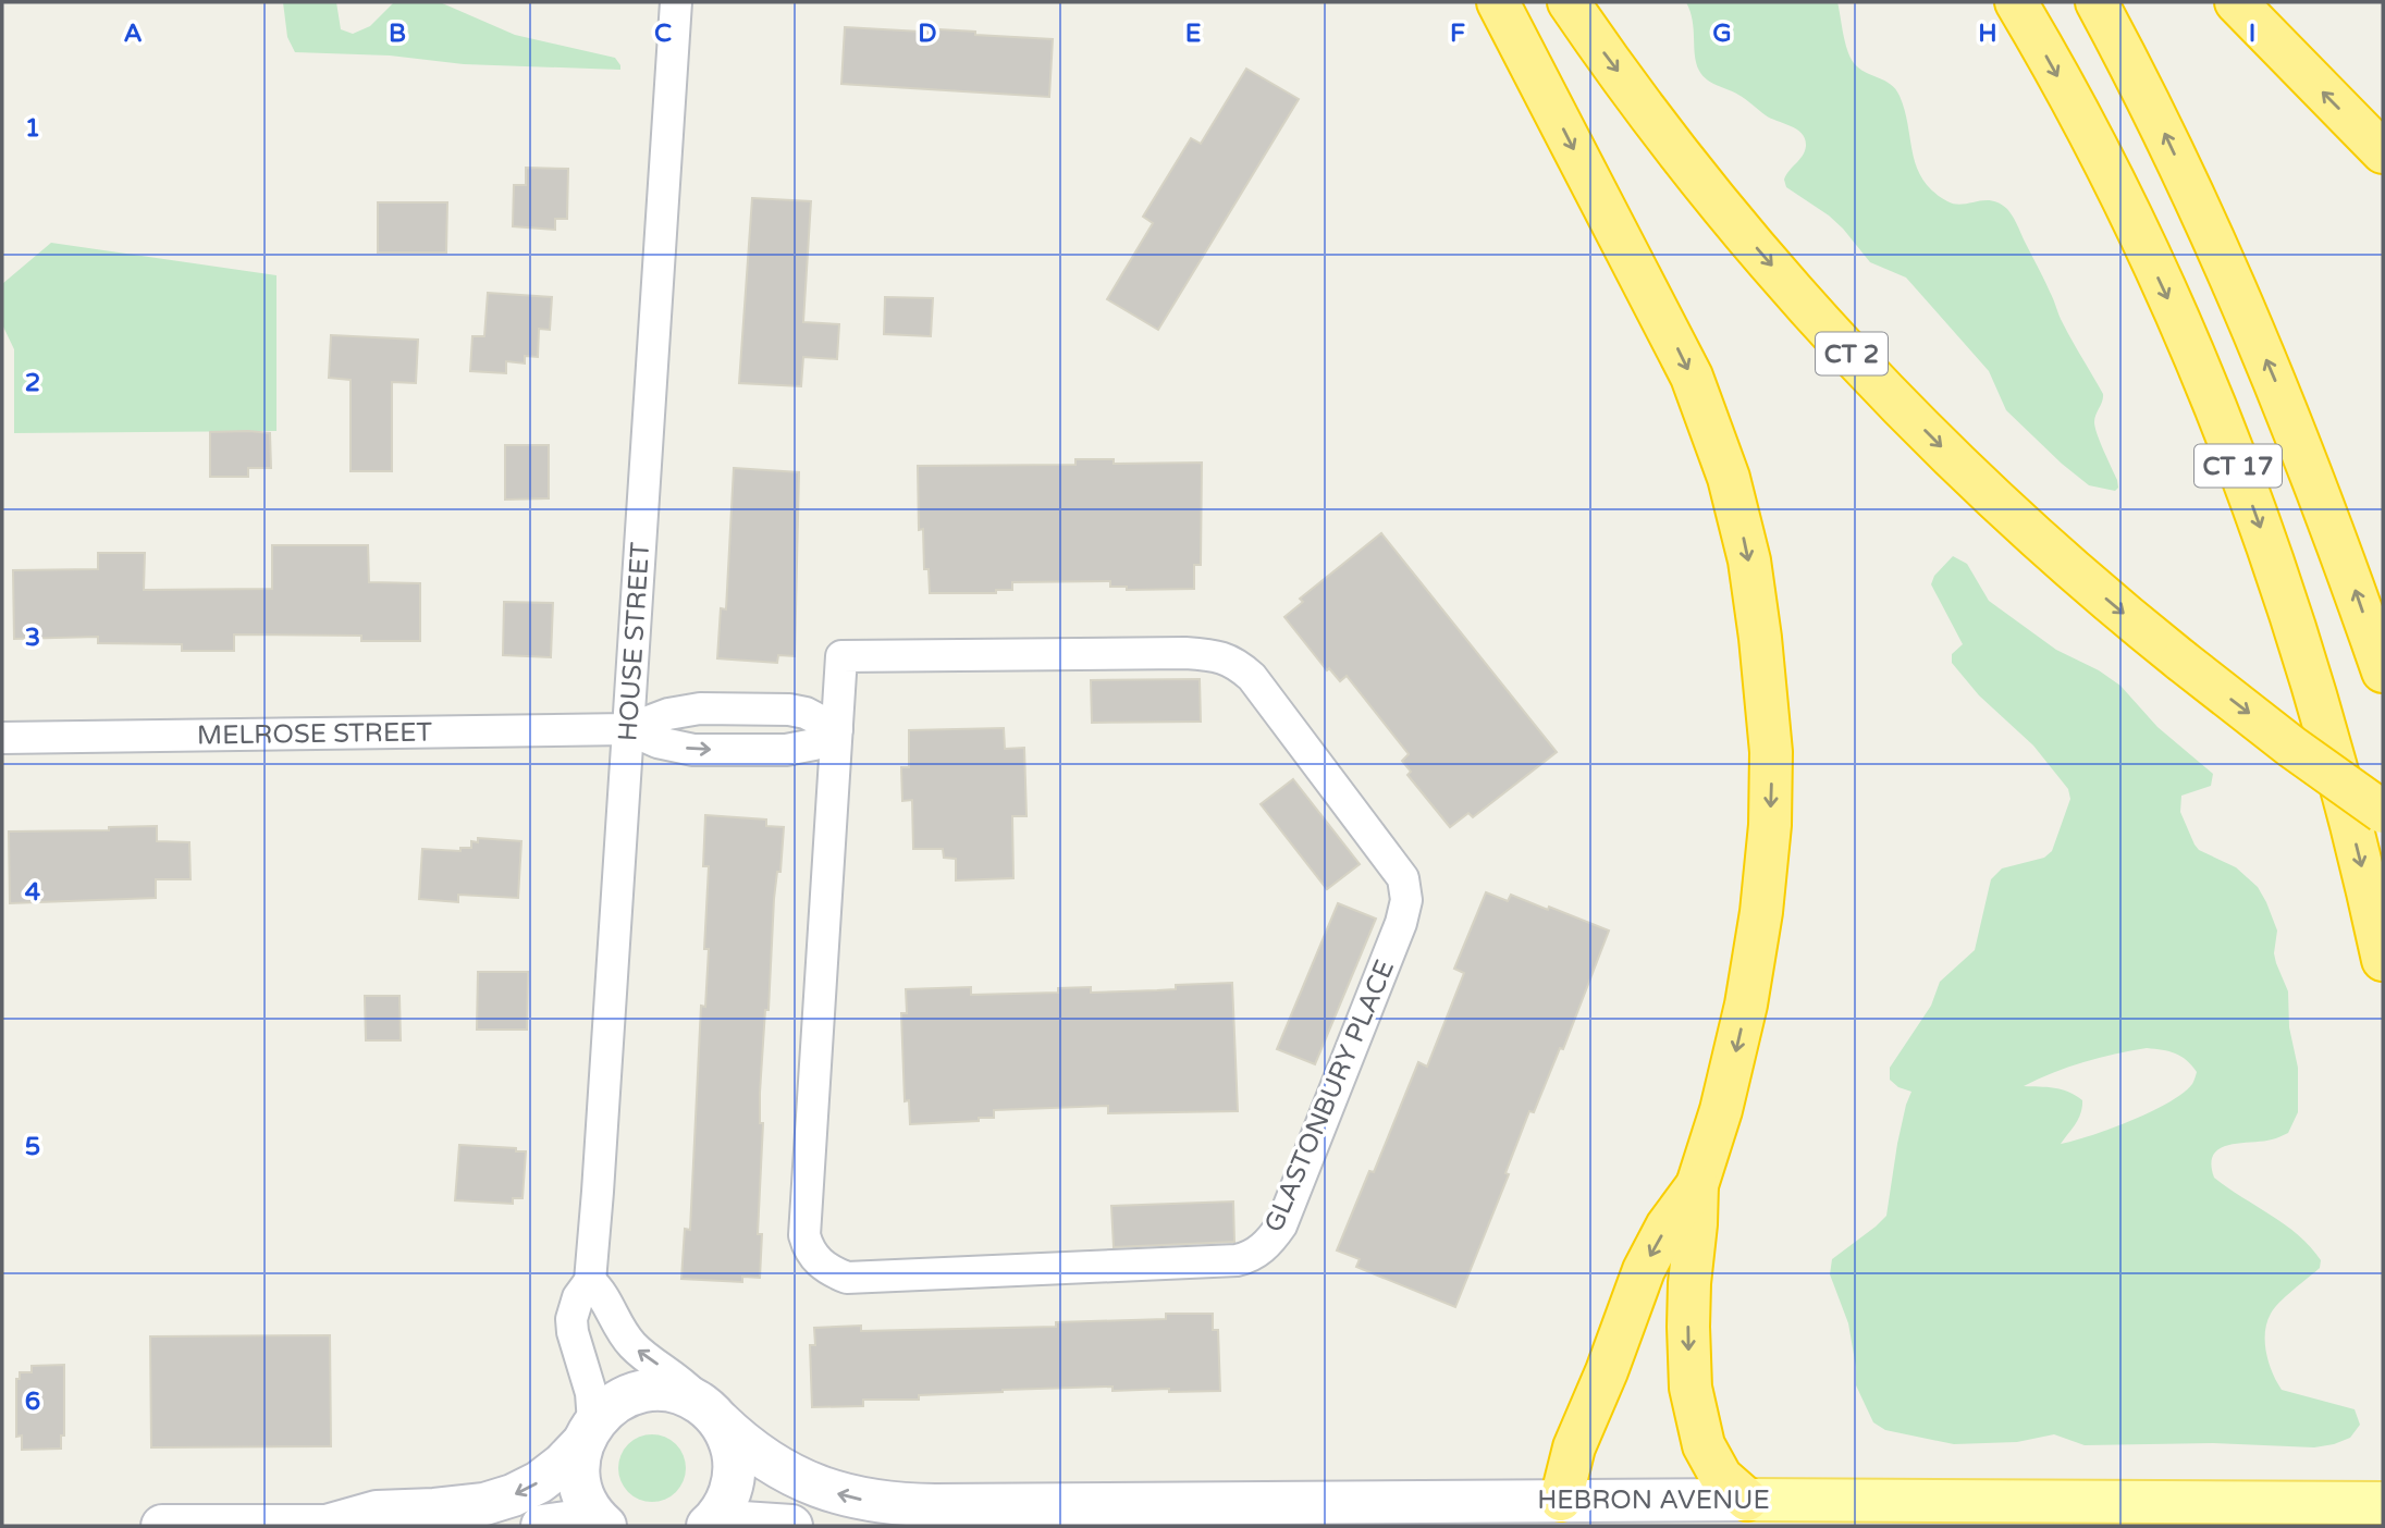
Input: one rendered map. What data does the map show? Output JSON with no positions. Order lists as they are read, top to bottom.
{
  "streets": {
    "highway": ["CT 2", "CT 17"],
    "main road": ["HEBRON AVENUE"],
    "street": ["HOUSE STREET", "MELROSE STREET", "GLASTONBURY PLACE"]
  },
  "crossings": [
    ["HOUSE STREET", "MELROSE STREET"],
    ["HOUSE STREET", "HEBRON AVENUE"]
  ],
  "grid": {
    "columns": [
      "A",
      "B",
      "C",
      "D",
      "E",
      "F",
      "G",
      "H",
      "I"
    ],
    "rows": [
      "1",
      "2",
      "3",
      "4",
      "5",
      "6"
    ]
  }
}
